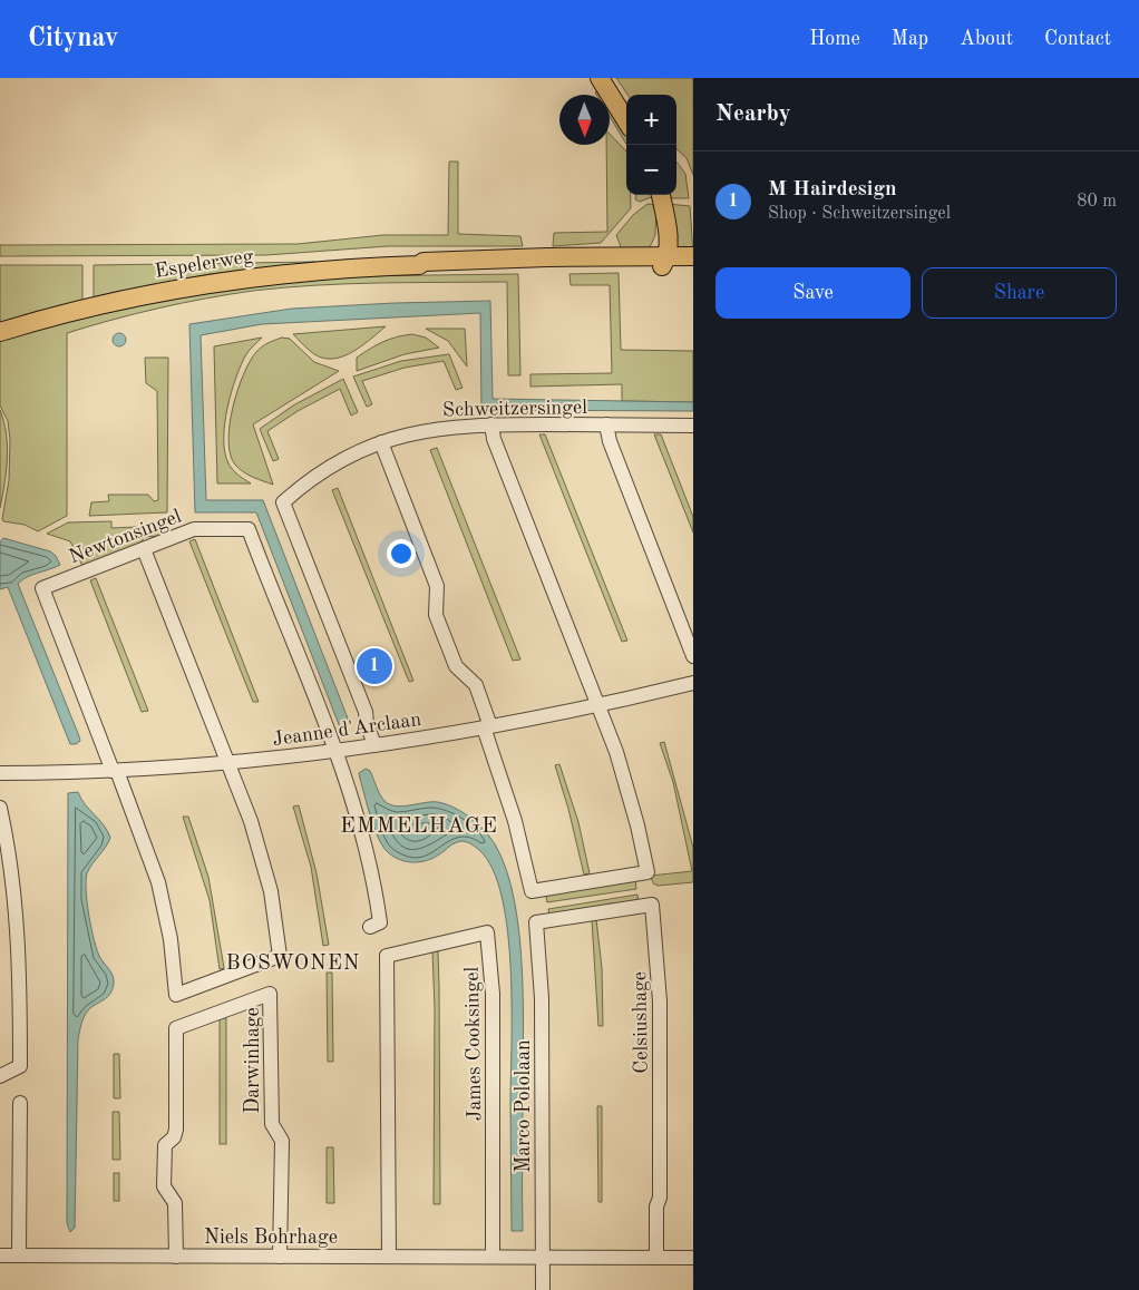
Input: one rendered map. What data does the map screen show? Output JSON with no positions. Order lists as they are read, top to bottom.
{
  "streets": {
    "main road": ["Espelerweg"],
    "street": [
      "Schweitzersingel",
      "Newtonsingel",
      "Jeanne d'Arclaan",
      "Celsiushage",
      "James Cooksingel",
      "Darwinhage",
      "Marco Pololaan",
      "Niels Bohrhage"
    ]
  },
  "crossings": [
    ["Schweitzersingel", "Jeanne d'Arclaan"],
    ["Newtonsingel", "Jeanne d'Arclaan"],
    ["Celsiushage", "Marco Pololaan"],
    ["Celsiushage", "Niels Bohrhage"],
    ["James Cooksingel", "Niels Bohrhage"],
    ["Darwinhage", "Niels Bohrhage"],
    ["Marco Pololaan", "Niels Bohrhage"]
  ],
  "districts": ["EMMELHAGE", "BOSWONEN"],
  "north": "bottom",
  "page": {
    "header": "Citynav",
    "nav": [
      "Home",
      "Map",
      "About",
      "Contact"
    ],
    "heading": "Nearby",
    "map_buttons": ["+", "−"],
    "list": [
      {
        "mark": "1",
        "name": "M Hairdesign",
        "note": "Shop · Schweitzersingel",
        "value": "80 m"
      }
    ],
    "buttons": ["Save", "Share"],
    "pins": "1"
  }
}
